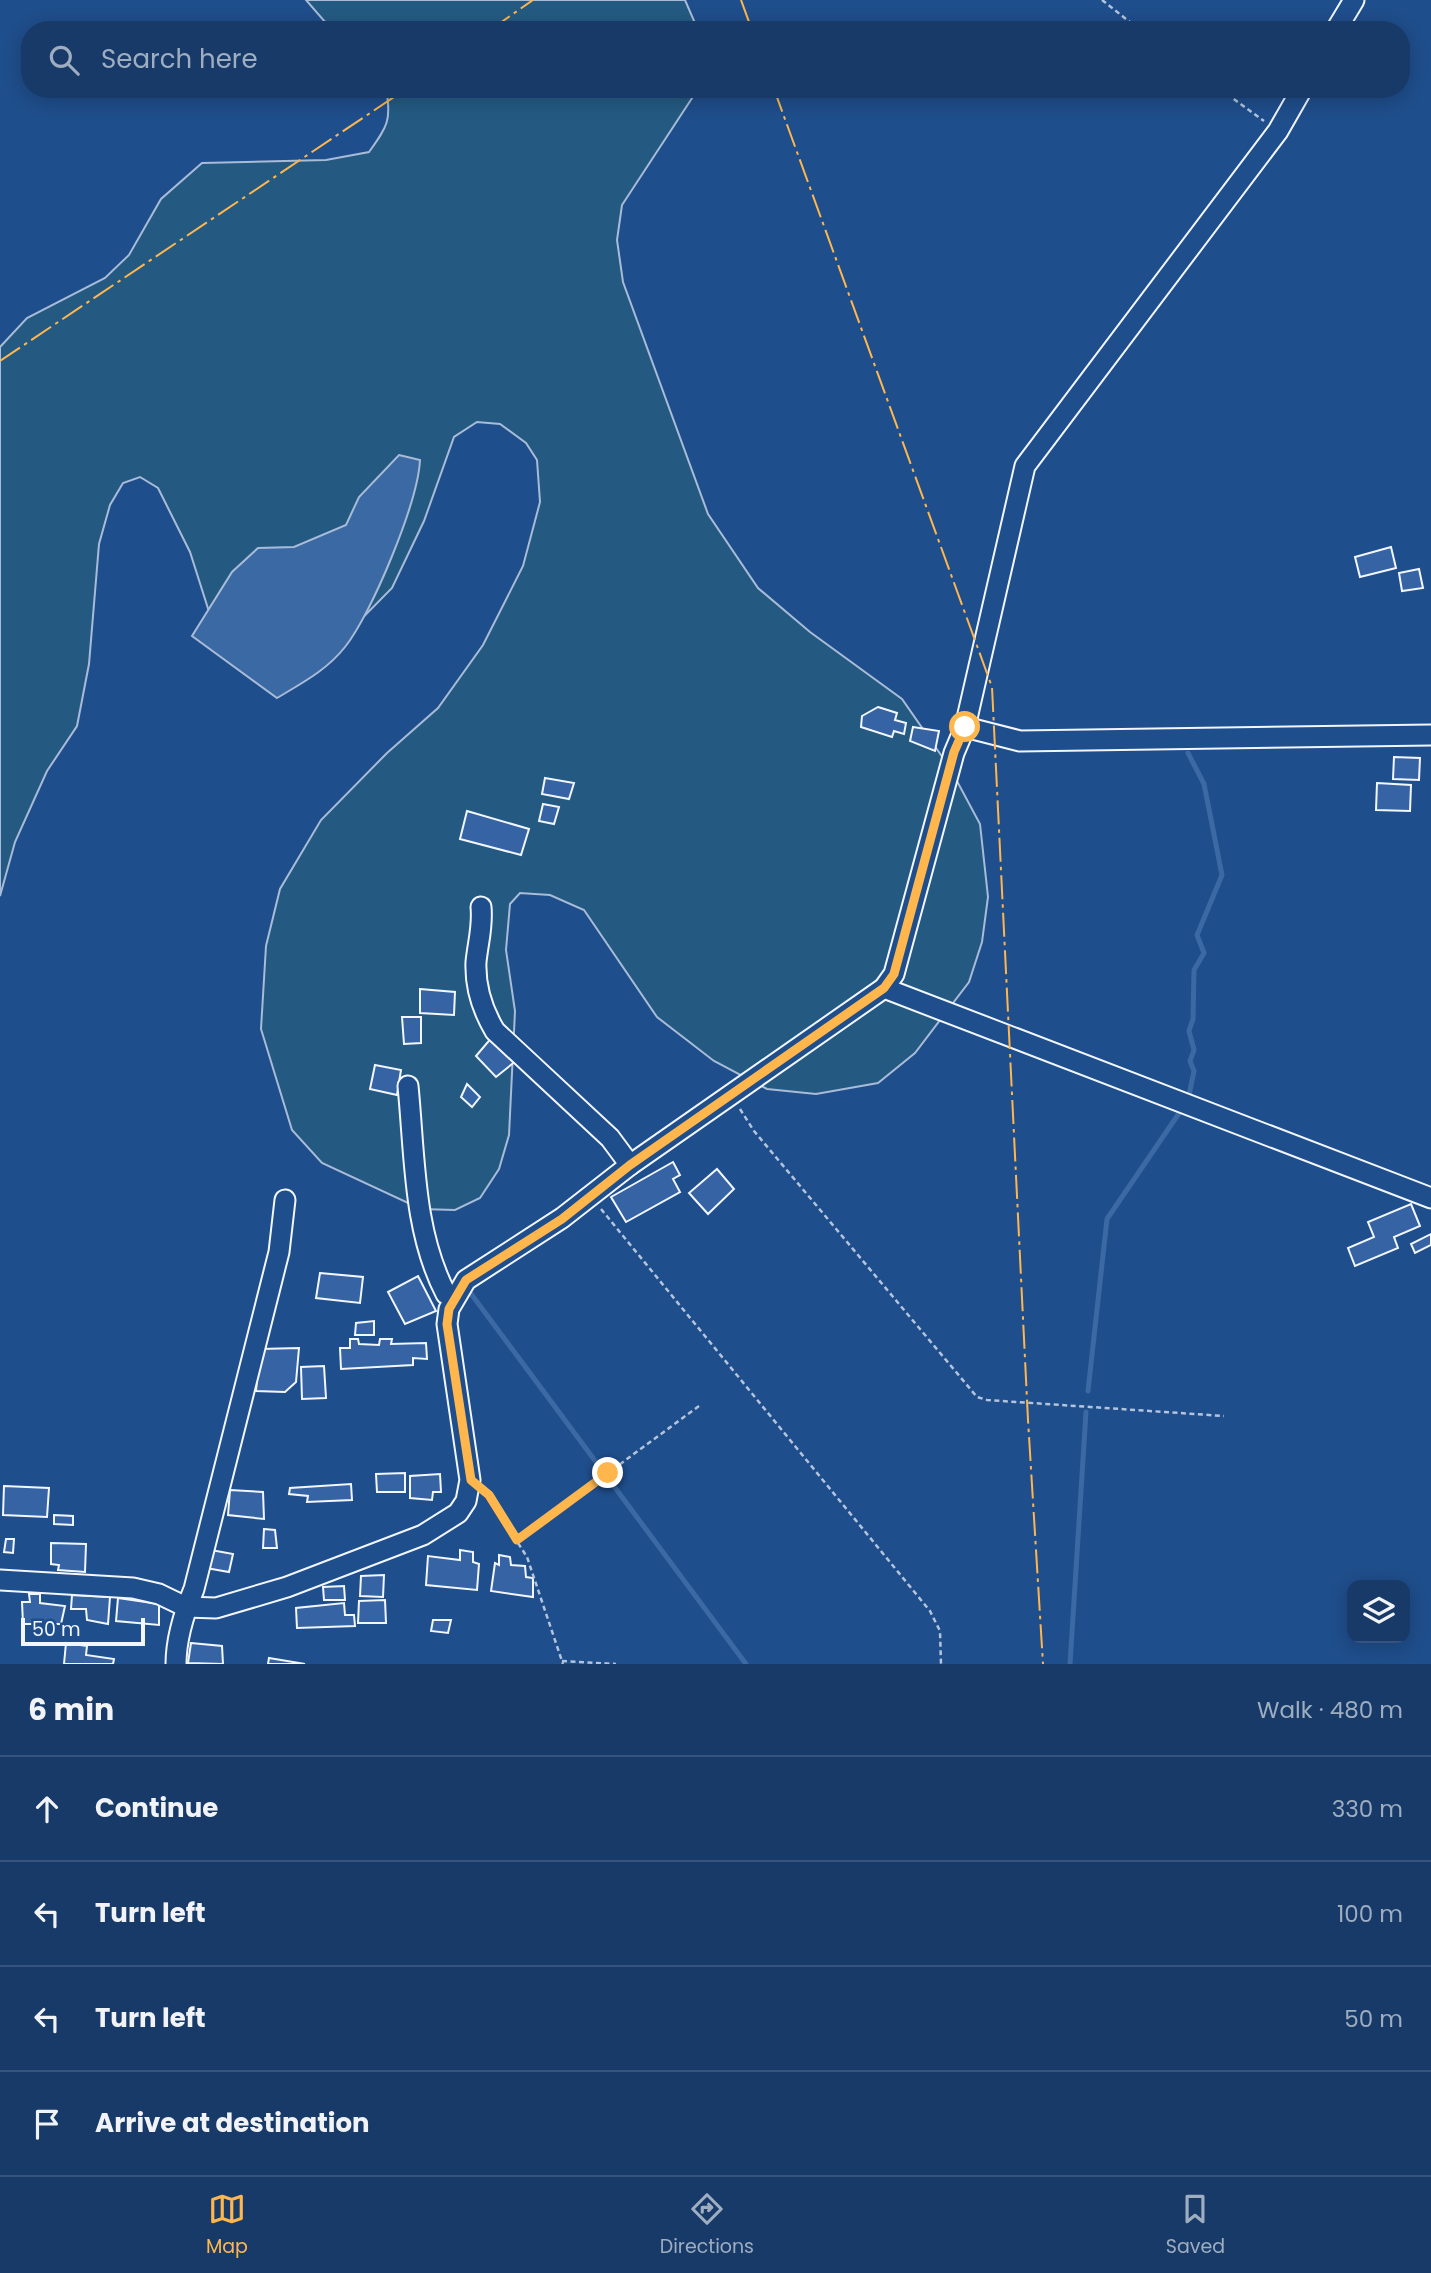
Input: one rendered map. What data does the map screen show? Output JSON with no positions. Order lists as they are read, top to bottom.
{
  "scale_bar": "50 m",
  "page": {
    "search": "Search here",
    "scale": "50 m",
    "heading": ["6 min", "Walk · 480 m"],
    "list": [
      ["Continue", "330 m"],
      ["Turn left", "100 m"],
      ["Turn left", "50 m"],
      "Arrive at destination"
    ],
    "nav": ["Map", "Directions", "Saved"]
  }
}
